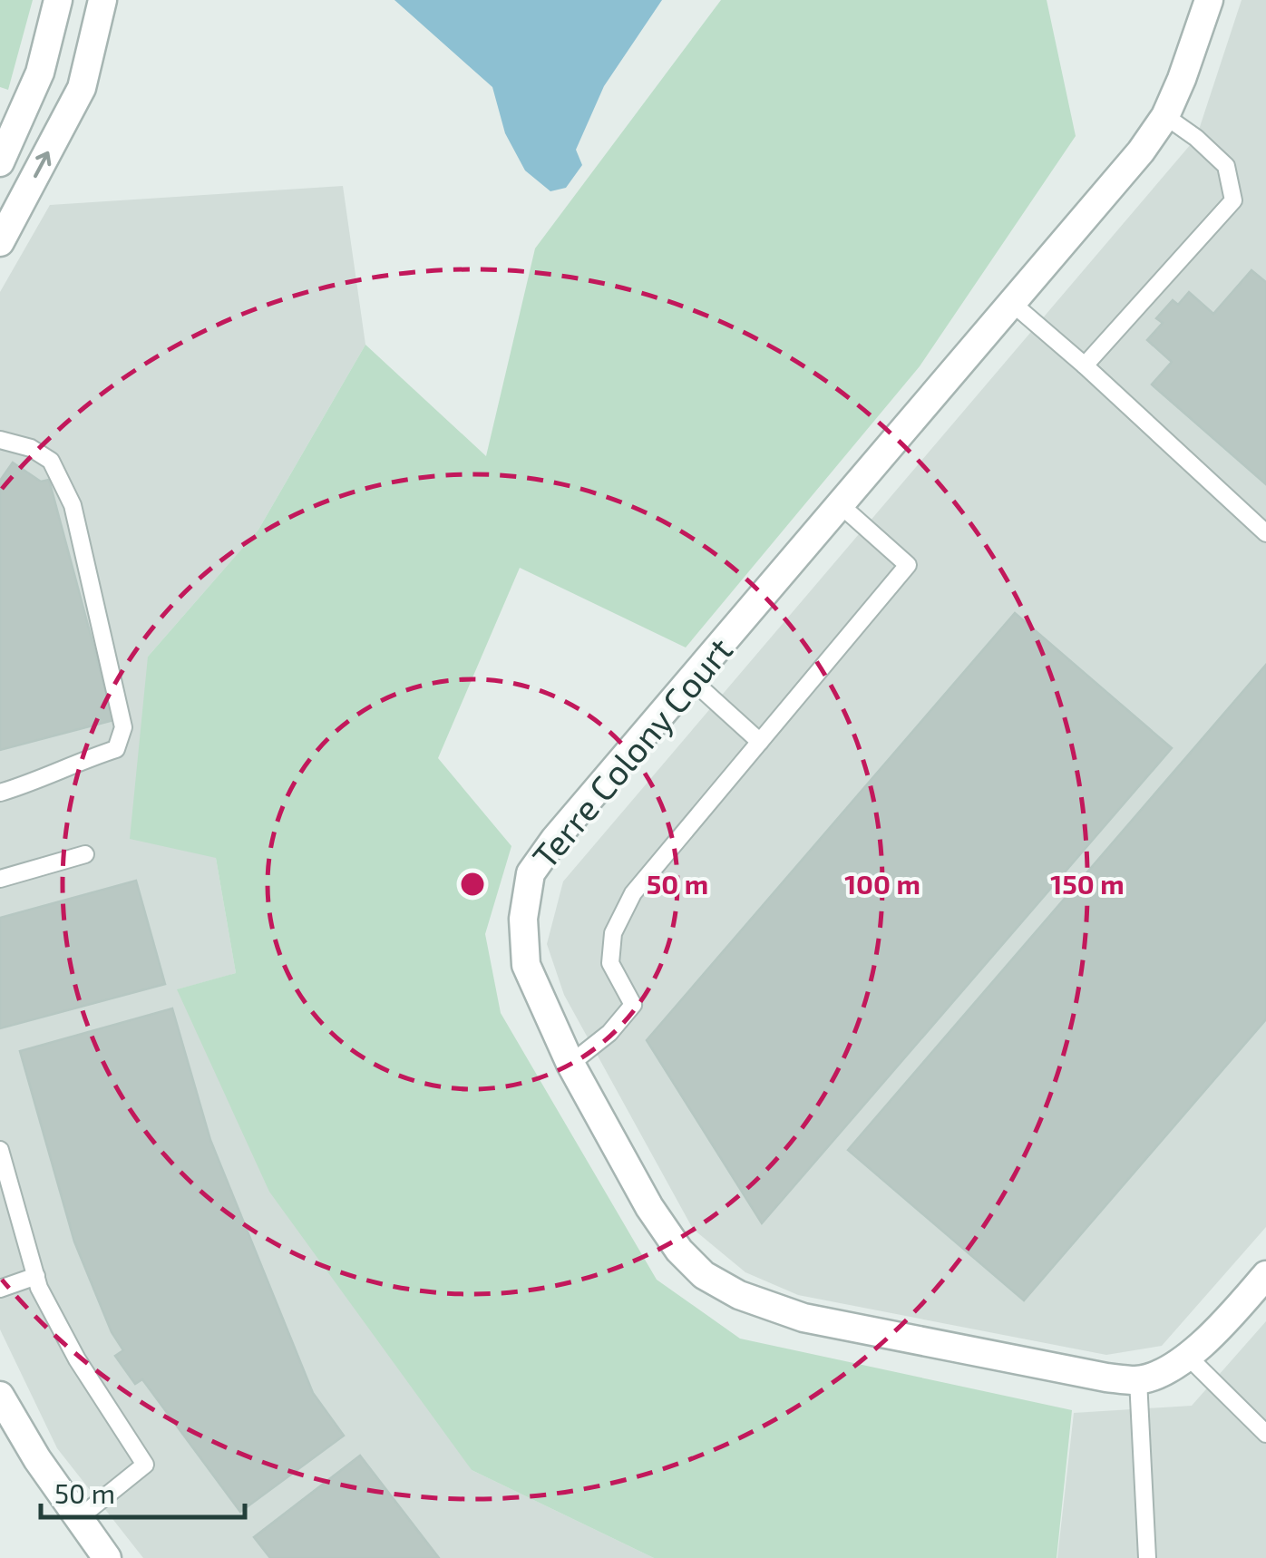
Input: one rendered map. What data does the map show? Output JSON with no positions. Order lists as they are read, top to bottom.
{
  "streets": {
    "street": ["Terre Colony Court"]
  },
  "scale_bar": "50 m",
  "rings": ["50 m", "100 m", "150 m"]
}
